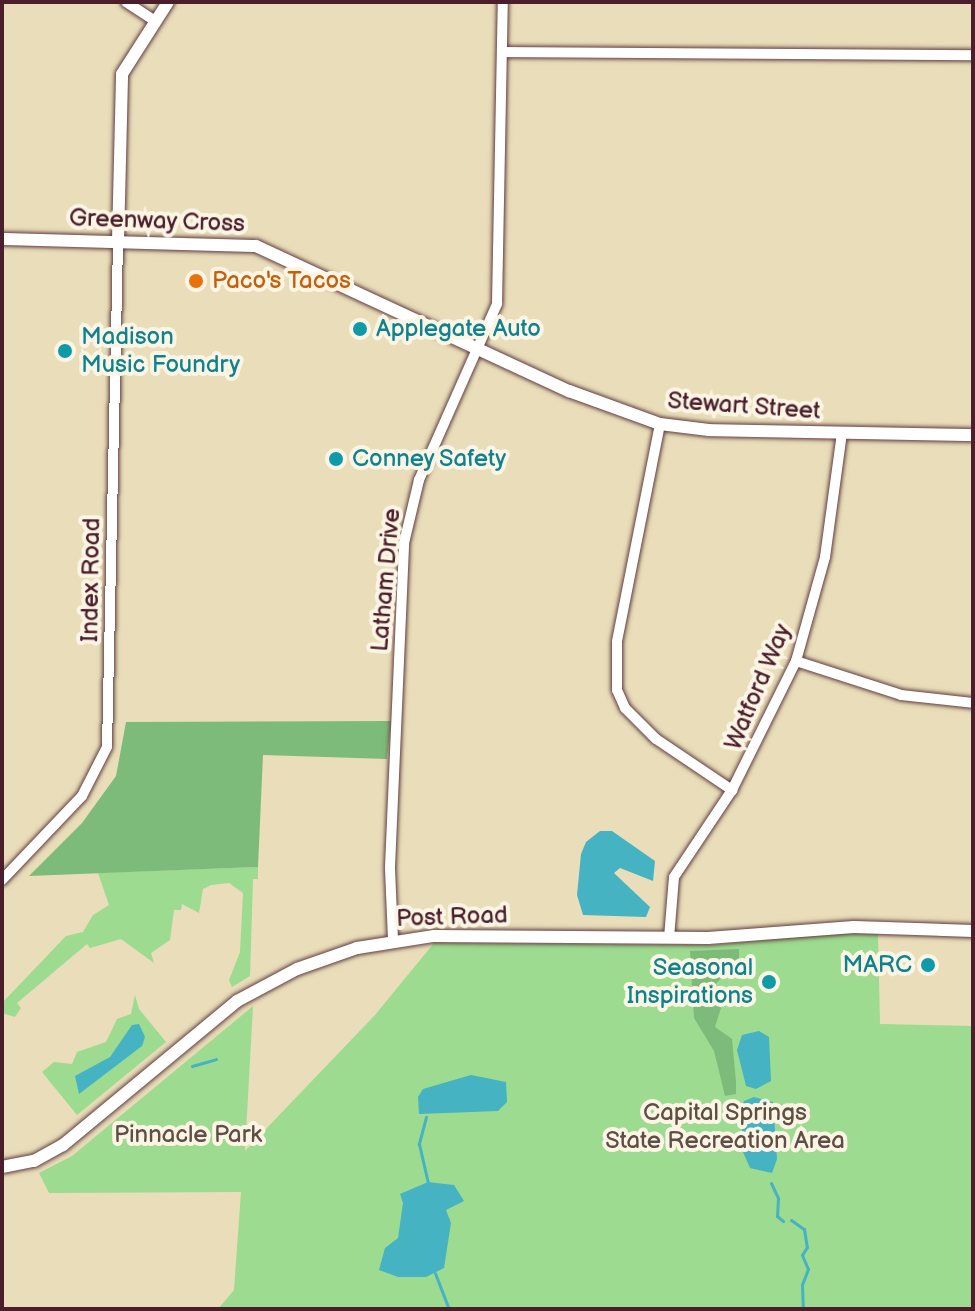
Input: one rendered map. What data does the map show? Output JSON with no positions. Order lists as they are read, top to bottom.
{
  "streets": {
    "street": [
      "Greenway Cross",
      "Stewart Street",
      "Index Road",
      "Latham Drive",
      "Watford Way",
      "Post Road"
    ]
  },
  "crossings": [
    ["Greenway Cross", "Stewart Street"],
    ["Greenway Cross", "Index Road"],
    ["Greenway Cross", "Latham Drive"],
    ["Stewart Street", "Latham Drive"],
    ["Stewart Street", "Watford Way"],
    ["Latham Drive", "Post Road"],
    ["Watford Way", "Post Road"]
  ],
  "parks": ["Capital Springs State Recreation Area", "Pinnacle Park"],
  "places": [
    "Paco's Tacos",
    "Applegate Auto",
    "Madison Music Foundry",
    "Conney Safety",
    "MARC",
    "Seasonal Inspirations"
  ]
}
